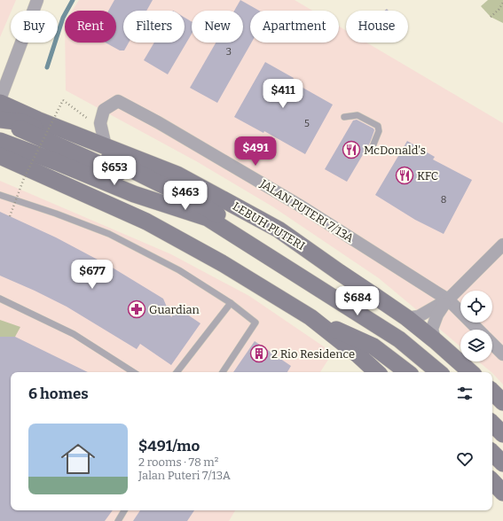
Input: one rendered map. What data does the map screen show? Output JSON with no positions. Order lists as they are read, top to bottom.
{
  "streets": {
    "main road": ["LEBUH PUTERI"],
    "street": ["JALAN PUTERI 7/13A"]
  },
  "crossings": [
    ["JALAN PUTERI 7/13A", "LEBUH PUTERI"]
  ],
  "places": {
    "restaurant": ["McDonald's", "KFC"],
    "pharmacy": ["Guardian"],
    "building": ["2 Rio Residence"]
  },
  "house_numbers": ["3", "5", "8"],
  "page": {
    "chip": [
      "Buy",
      "Rent",
      "Filters",
      "New",
      "Apartment",
      "House"
    ],
    "price": [
      "$411",
      "$491",
      "$653",
      "$463",
      "$677",
      "$684"
    ],
    "heading": "6 homes",
    "list": [
      {
        "name": "$491/mo",
        "note": "2 rooms · 78 m² · Jalan Puteri 7/13A"
      }
    ]
  }
}
